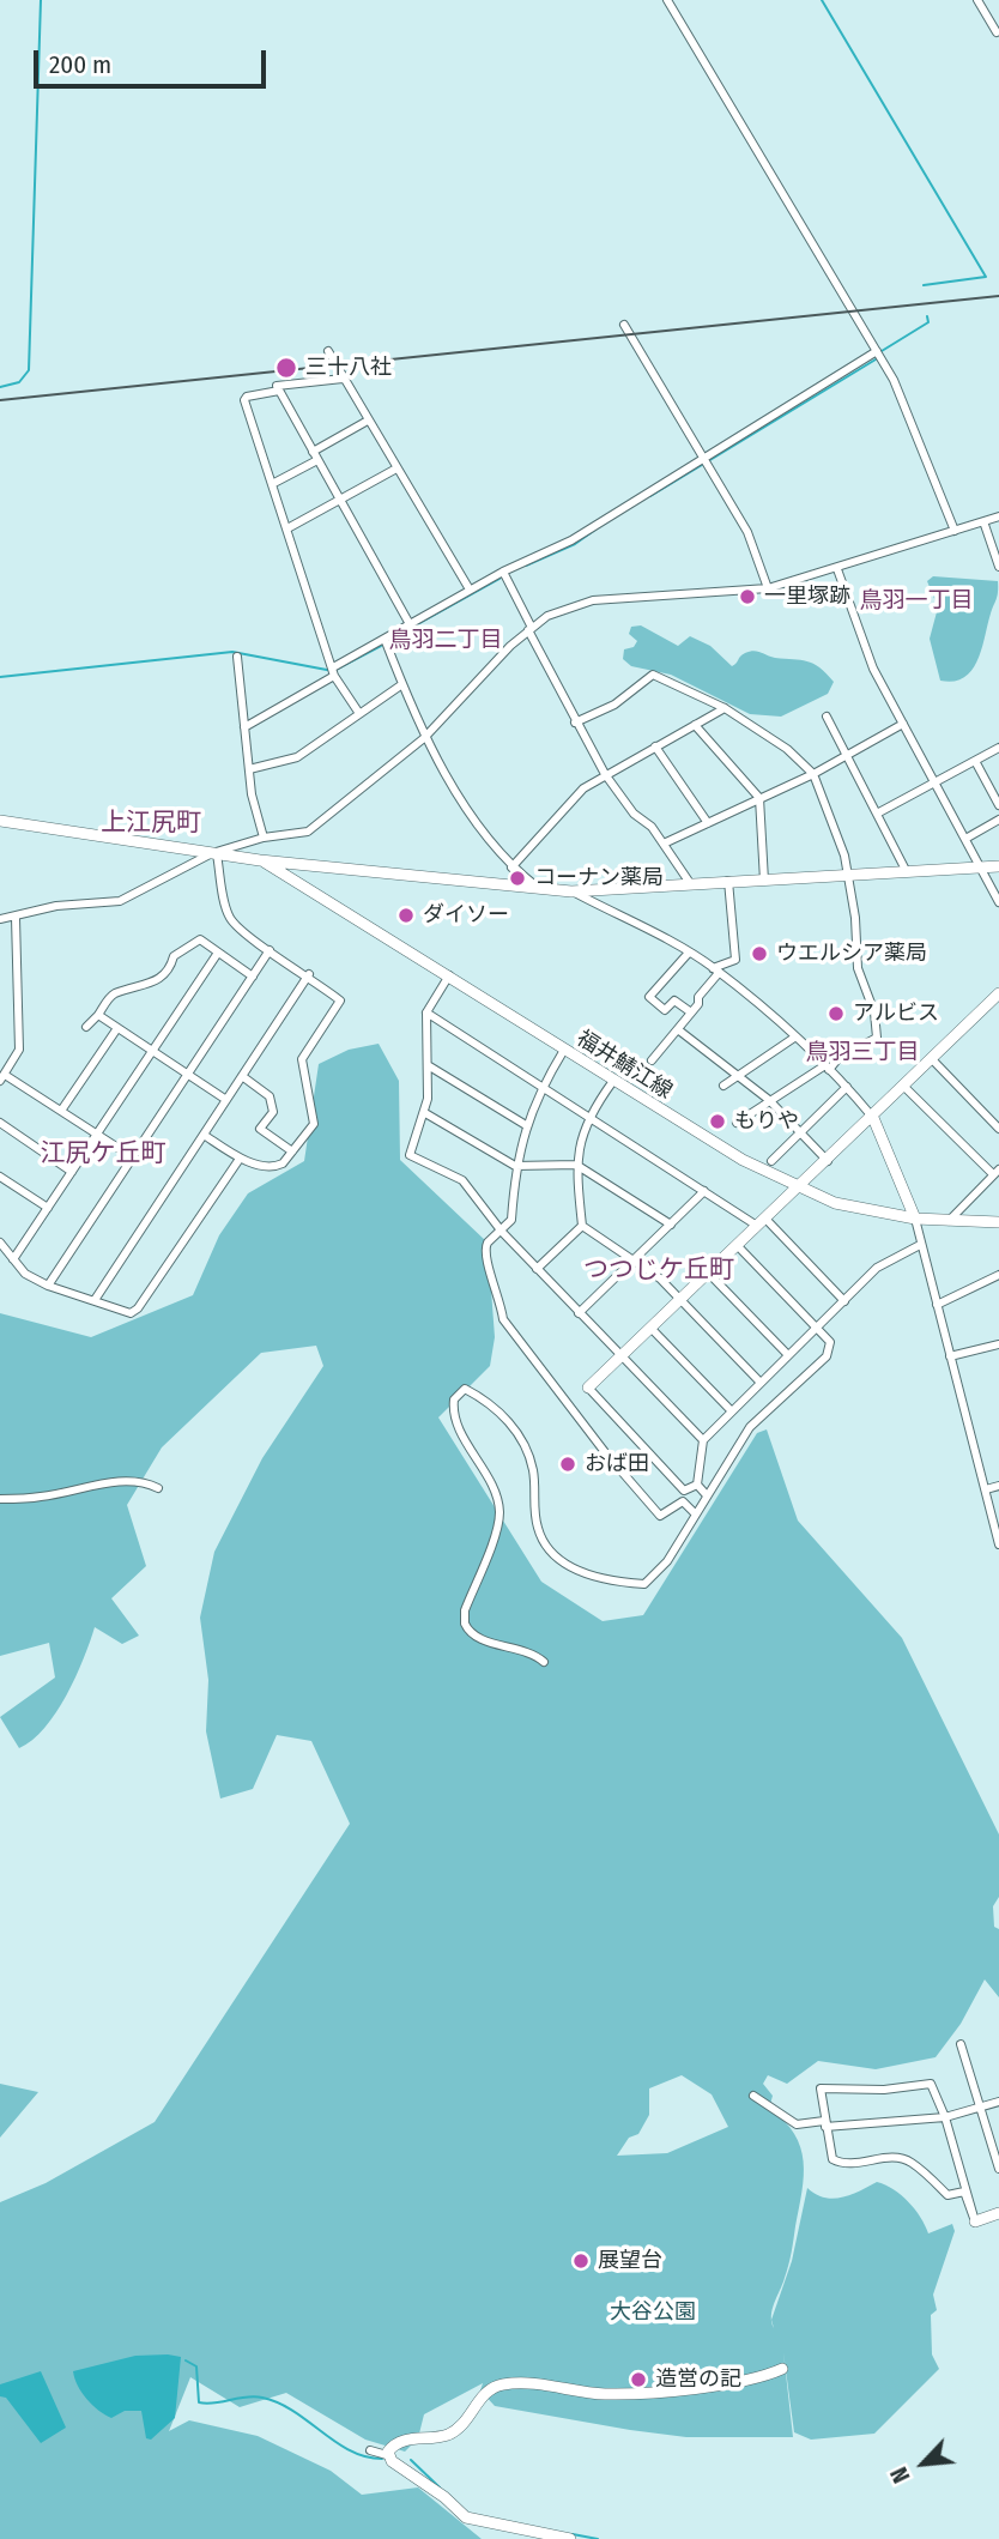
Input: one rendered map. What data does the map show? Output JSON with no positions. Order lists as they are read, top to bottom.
{
  "streets": {
    "street": ["福井鯖江線"]
  },
  "districts": [
    "鳥羽一丁目",
    "鳥羽二丁目",
    "上江尻町",
    "鳥羽三丁目",
    "江尻ケ丘町",
    "つつじケ丘町"
  ],
  "parks": ["大谷公園"],
  "places": [
    "三十八社",
    "一里塚跡",
    "コーナン薬局",
    "ダイソー",
    "ウエルシア薬局",
    "アルビス",
    "もりや",
    "おば田",
    "展望台",
    "造営の記"
  ],
  "scale_bar": "200 m",
  "north": "bottom left"
}
